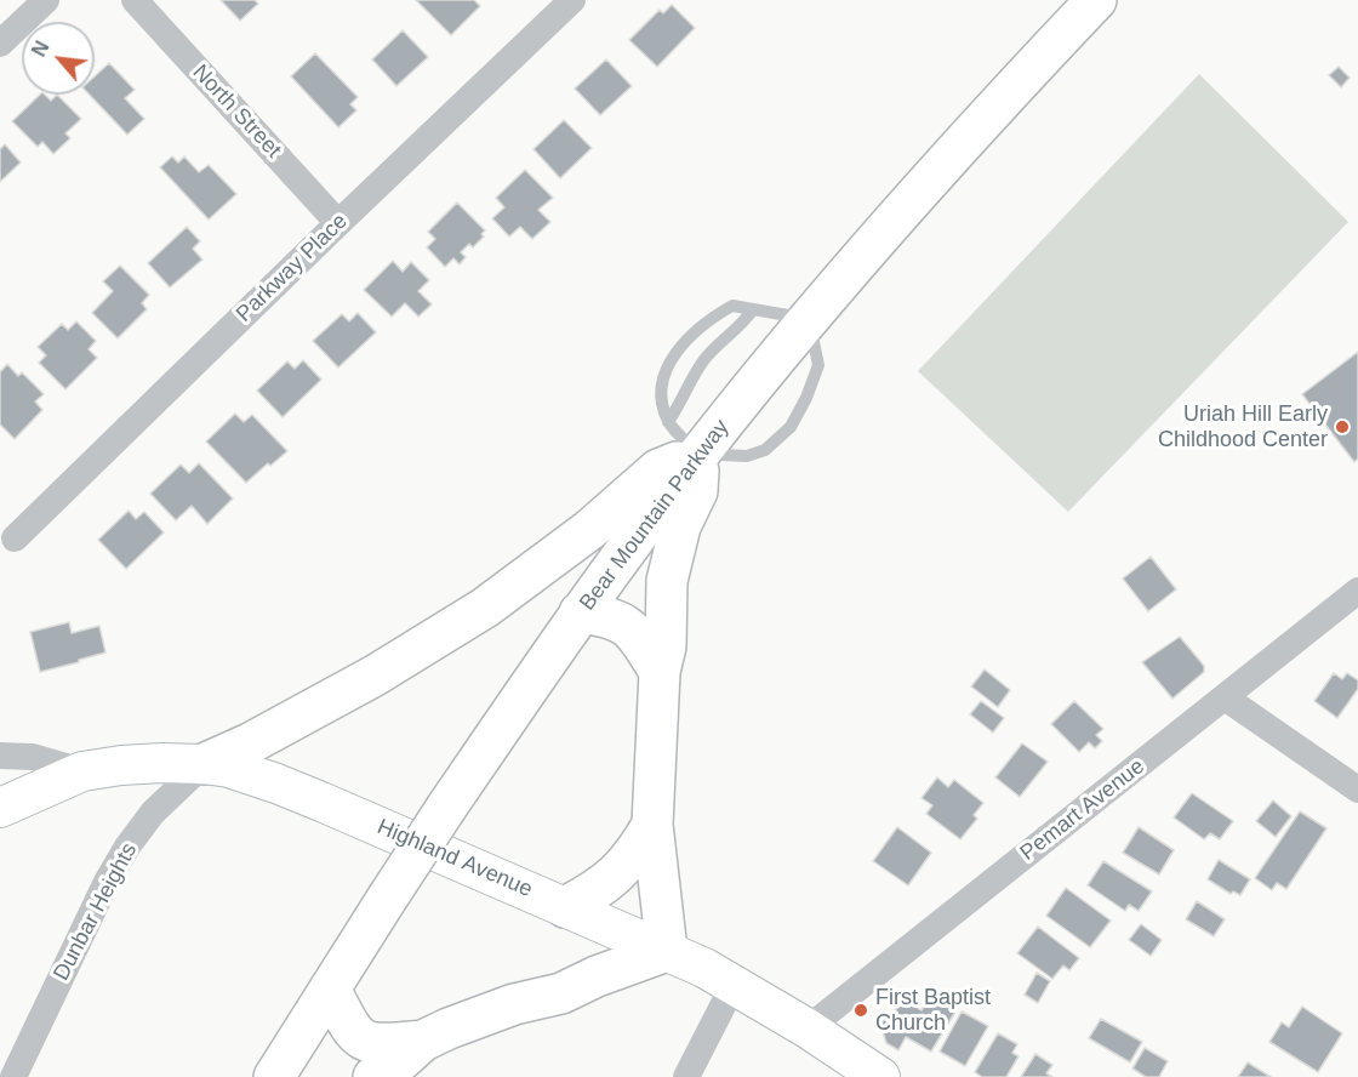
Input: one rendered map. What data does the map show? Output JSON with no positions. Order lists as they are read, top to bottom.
{
  "streets": {
    "highway": ["Bear Mountain Parkway"],
    "street": [
      "North Street",
      "Parkway Place",
      "Pemart Avenue",
      "Highland Avenue",
      "Dunbar Heights"
    ]
  },
  "crossings": [
    ["North Street", "Parkway Place"],
    ["Pemart Avenue", "Highland Avenue"],
    ["Highland Avenue", "Dunbar Heights"]
  ],
  "places": ["Uriah Hill Early Childhood Center", "First Baptist Church"],
  "north": "top left"
}
